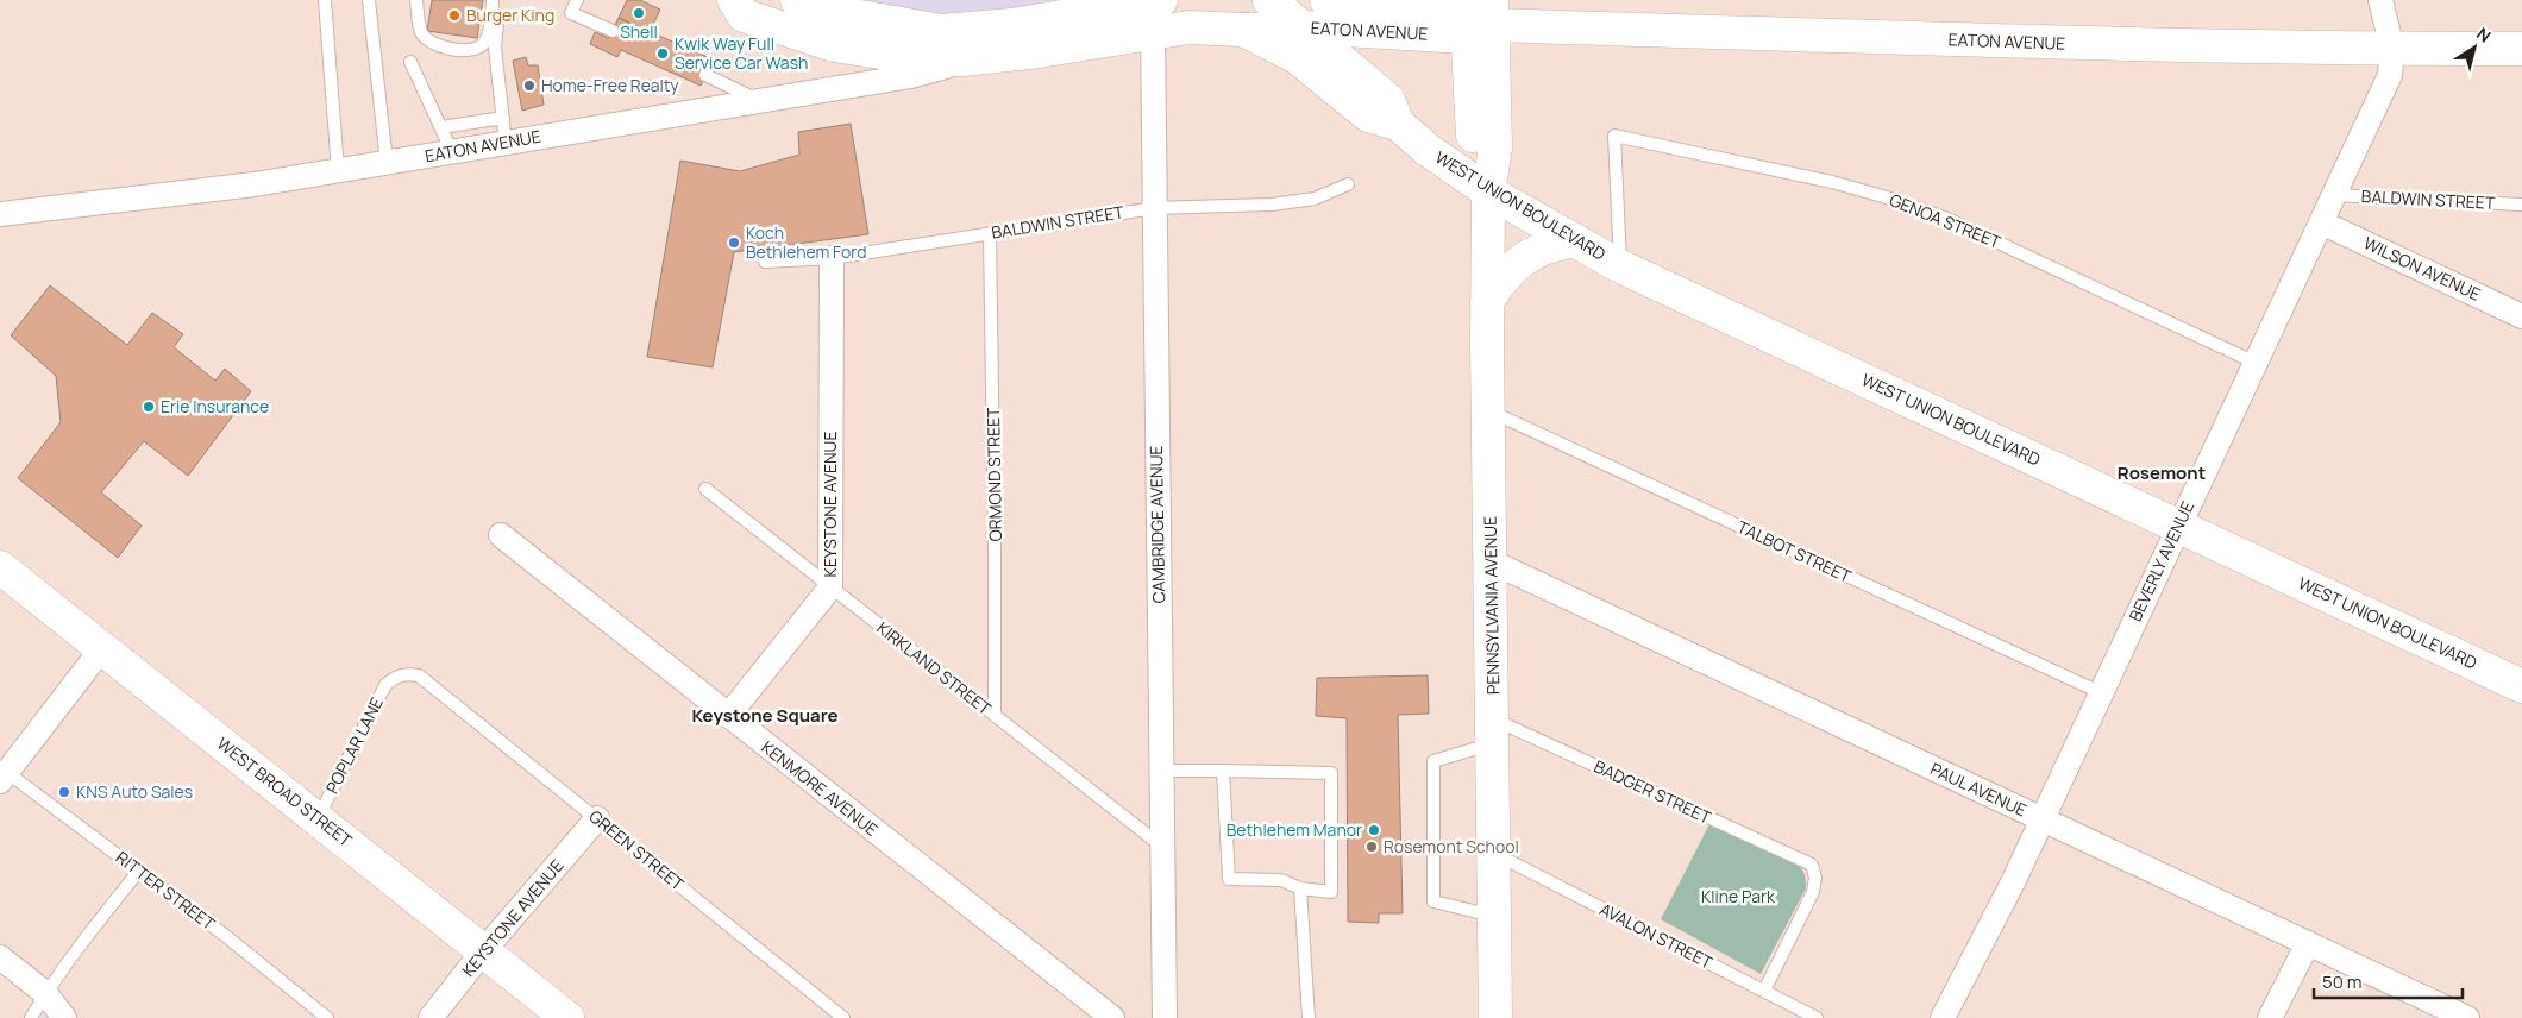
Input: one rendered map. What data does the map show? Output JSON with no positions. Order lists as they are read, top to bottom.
{
  "streets": {
    "main road": [
      "EATON AVENUE",
      "WEST UNION BOULEVARD",
      "PENNSYLVANIA AVENUE",
      "WEST BROAD STREET"
    ],
    "street": [
      "WILSON AVENUE",
      "KEYSTONE AVENUE",
      "CAMBRIDGE AVENUE",
      "BEVERLY AVENUE",
      "KENMORE AVENUE",
      "PAUL AVENUE"
    ],
    "lane": [
      "BALDWIN STREET",
      "GENOA STREET",
      "ORMOND STREET",
      "TALBOT STREET",
      "KIRKLAND STREET",
      "POPLAR LANE",
      "BADGER STREET",
      "GREEN STREET",
      "RITTER STREET",
      "AVALON STREET"
    ]
  },
  "crossings": [
    ["EATON AVENUE", "WEST UNION BOULEVARD"],
    ["EATON AVENUE", "BEVERLY AVENUE"],
    ["EATON AVENUE", "PENNSYLVANIA AVENUE"],
    ["BALDWIN STREET", "ORMOND STREET"],
    ["BALDWIN STREET", "KEYSTONE AVENUE"],
    ["BALDWIN STREET", "CAMBRIDGE AVENUE"],
    ["BALDWIN STREET", "BEVERLY AVENUE"],
    ["WEST UNION BOULEVARD", "GENOA STREET"],
    ["WEST UNION BOULEVARD", "CAMBRIDGE AVENUE"],
    ["WEST UNION BOULEVARD", "BEVERLY AVENUE"],
    ["WEST UNION BOULEVARD", "PENNSYLVANIA AVENUE"],
    ["GENOA STREET", "BEVERLY AVENUE"],
    ["WILSON AVENUE", "BEVERLY AVENUE"],
    ["ORMOND STREET", "KIRKLAND STREET"],
    ["KEYSTONE AVENUE", "KIRKLAND STREET"],
    ["KEYSTONE AVENUE", "KENMORE AVENUE"],
    ["KEYSTONE AVENUE", "WEST BROAD STREET"],
    ["KEYSTONE AVENUE", "GREEN STREET"],
    ["CAMBRIDGE AVENUE", "KIRKLAND STREET"],
    ["TALBOT STREET", "BEVERLY AVENUE"],
    ["TALBOT STREET", "PENNSYLVANIA AVENUE"],
    ["BEVERLY AVENUE", "PAUL AVENUE"],
    ["PENNSYLVANIA AVENUE", "PAUL AVENUE"],
    ["PENNSYLVANIA AVENUE", "BADGER STREET"],
    ["PENNSYLVANIA AVENUE", "AVALON STREET"],
    ["POPLAR LANE", "WEST BROAD STREET"],
    ["POPLAR LANE", "GREEN STREET"],
    ["BADGER STREET", "AVALON STREET"]
  ],
  "districts": ["Rosemont", "Keystone Square"],
  "parks": ["Kline Park"],
  "places": [
    "Shell",
    "Burger King",
    "Kwik Way Full Service Car Wash",
    "Home-Free Realty",
    "Koch Bethlehem Ford",
    "Erie Insurance",
    "KNS Auto Sales",
    "Bethlehem Manor",
    "Rosemont School"
  ],
  "scale_bar": "50 m",
  "north": "top right"
}
